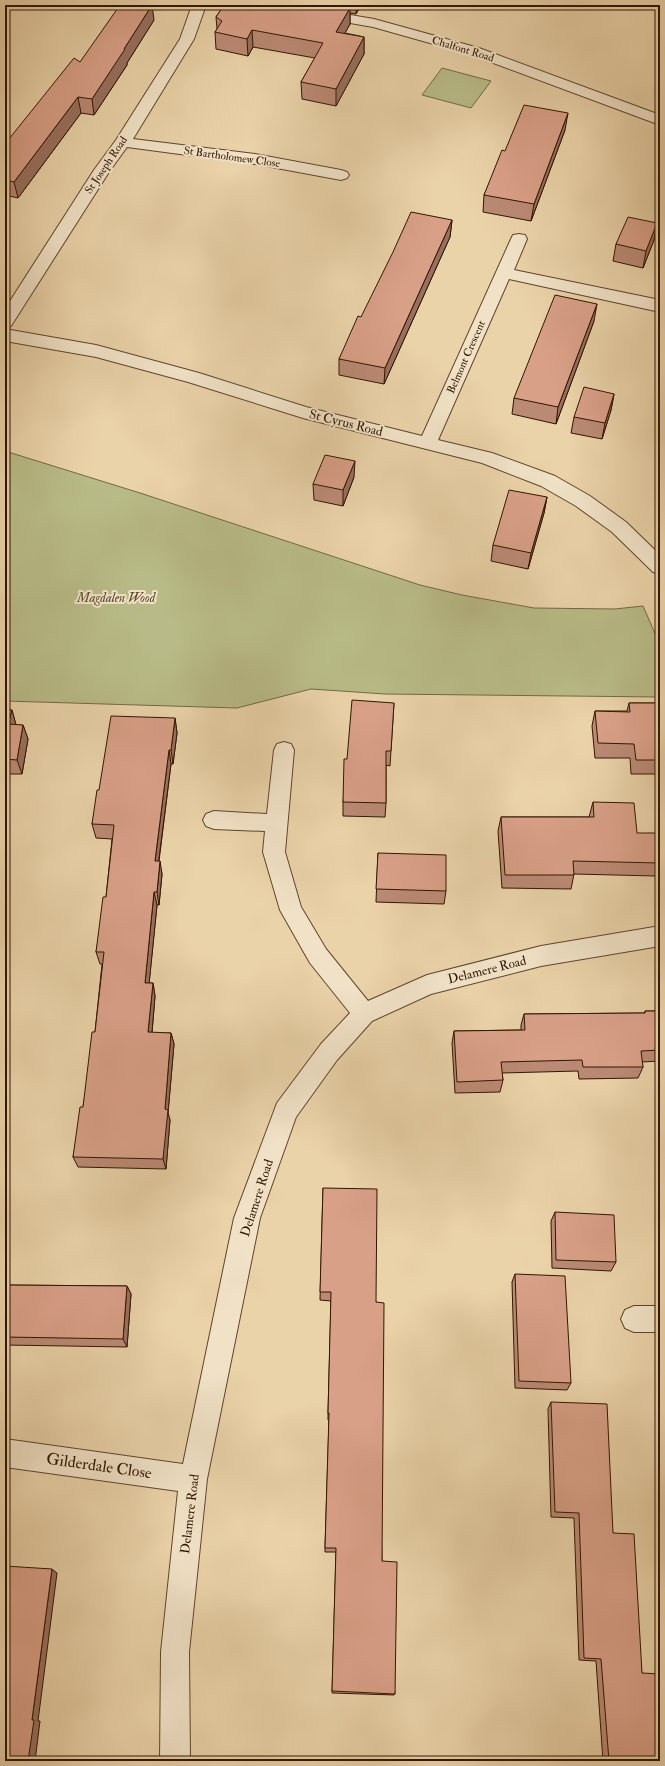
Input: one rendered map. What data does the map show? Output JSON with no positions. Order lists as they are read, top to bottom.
{
  "streets": {
    "street": [
      "Chalfont Road",
      "St Bartholomew Close",
      "St Joseph Road",
      "Belmont Crescent",
      "St Cyrus Road",
      "Delamere Road",
      "Gilderdale Close"
    ]
  },
  "crossings": [
    ["St Bartholomew Close", "St Joseph Road"],
    ["Belmont Crescent", "St Cyrus Road"],
    ["Delamere Road", "Gilderdale Close"]
  ],
  "parks": ["Magdalen Wood"]
}
